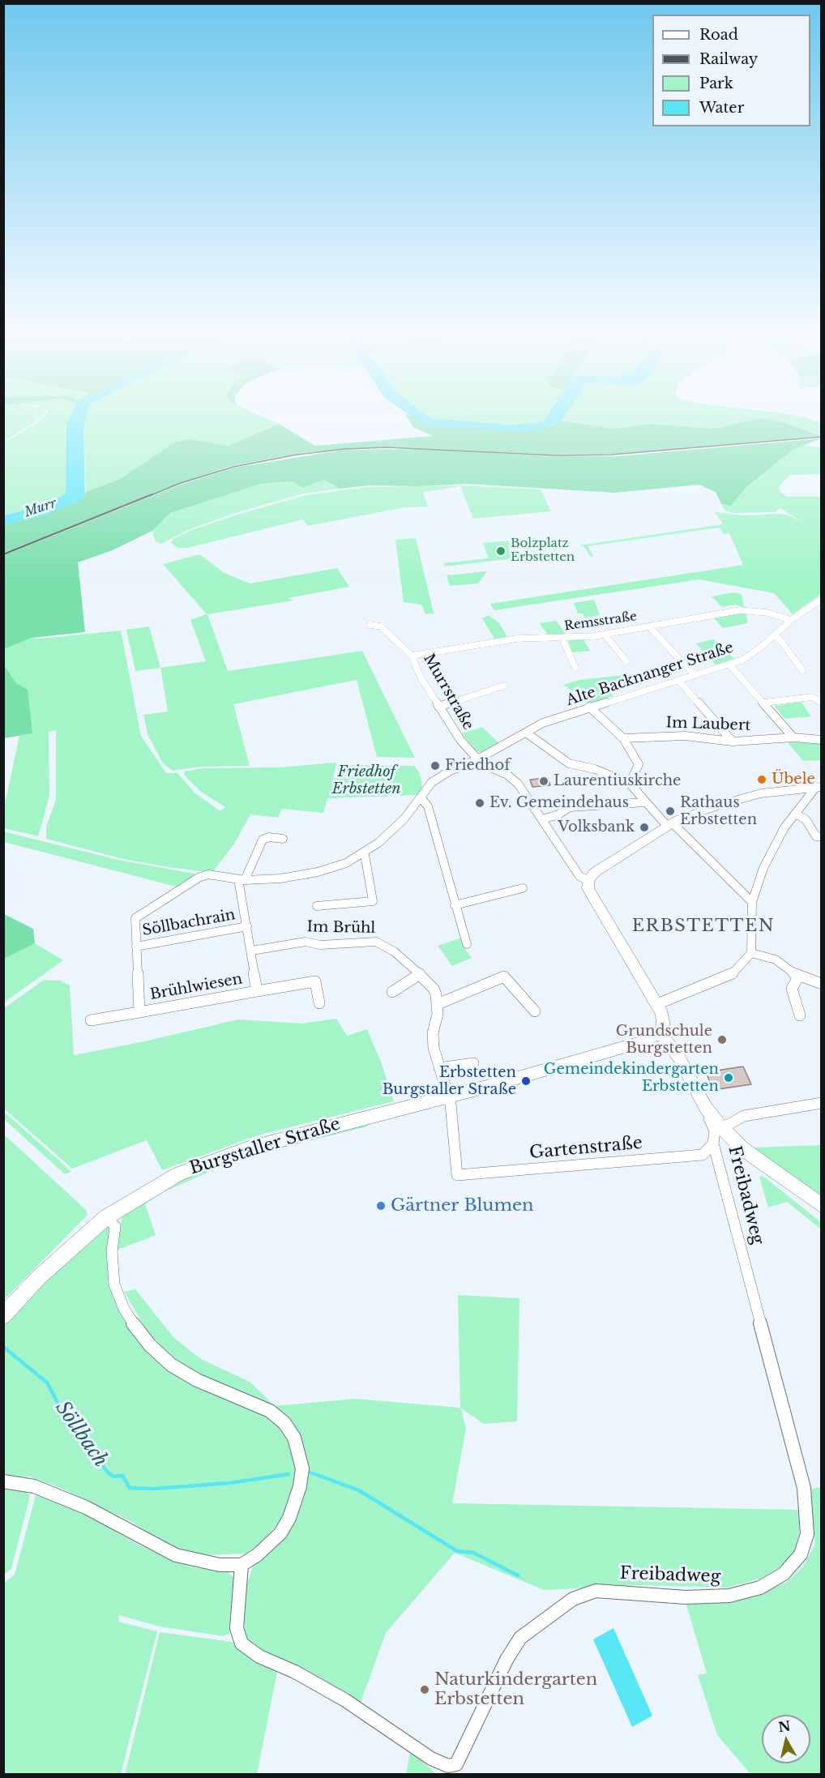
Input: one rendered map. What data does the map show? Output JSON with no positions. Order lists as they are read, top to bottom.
{
  "streets": {
    "street": [
      "Remsstraße",
      "Alte Backnanger Straße",
      "Murrstraße",
      "Im Laubert",
      "Söllbachrain",
      "Im Brühl",
      "Brühlwiesen",
      "Burgstaller Straße",
      "Gartenstraße",
      "Freibadweg"
    ]
  },
  "crossings": [
    ["Remsstraße", "Alte Backnanger Straße"],
    ["Remsstraße", "Murrstraße"],
    ["Alte Backnanger Straße", "Murrstraße"],
    ["Söllbachrain", "Im Brühl"],
    ["Söllbachrain", "Brühlwiesen"],
    ["Im Brühl", "Brühlwiesen"],
    ["Burgstaller Straße", "Gartenstraße"],
    ["Gartenstraße", "Freibadweg"]
  ],
  "districts": ["ERBSTETTEN"],
  "water": ["Murr", "Söllbach"],
  "parks": ["Friedhof Erbstetten"],
  "places": [
    "Bolzplatz Erbstetten",
    "Friedhof",
    "Übele",
    "Laurentiuskirche",
    "Ev. Gemeindehaus",
    "Rathaus Erbstetten",
    "Volksbank",
    "Grundschule Burgstetten",
    "Gemeindekindergarten Erbstetten",
    "Erbstetten Burgstaller Straße",
    "Gärtner Blumen",
    "Naturkindergarten Erbstetten"
  ],
  "legend": [
    "Road",
    "Railway",
    "Park",
    "Water"
  ],
  "north": "top"
}
